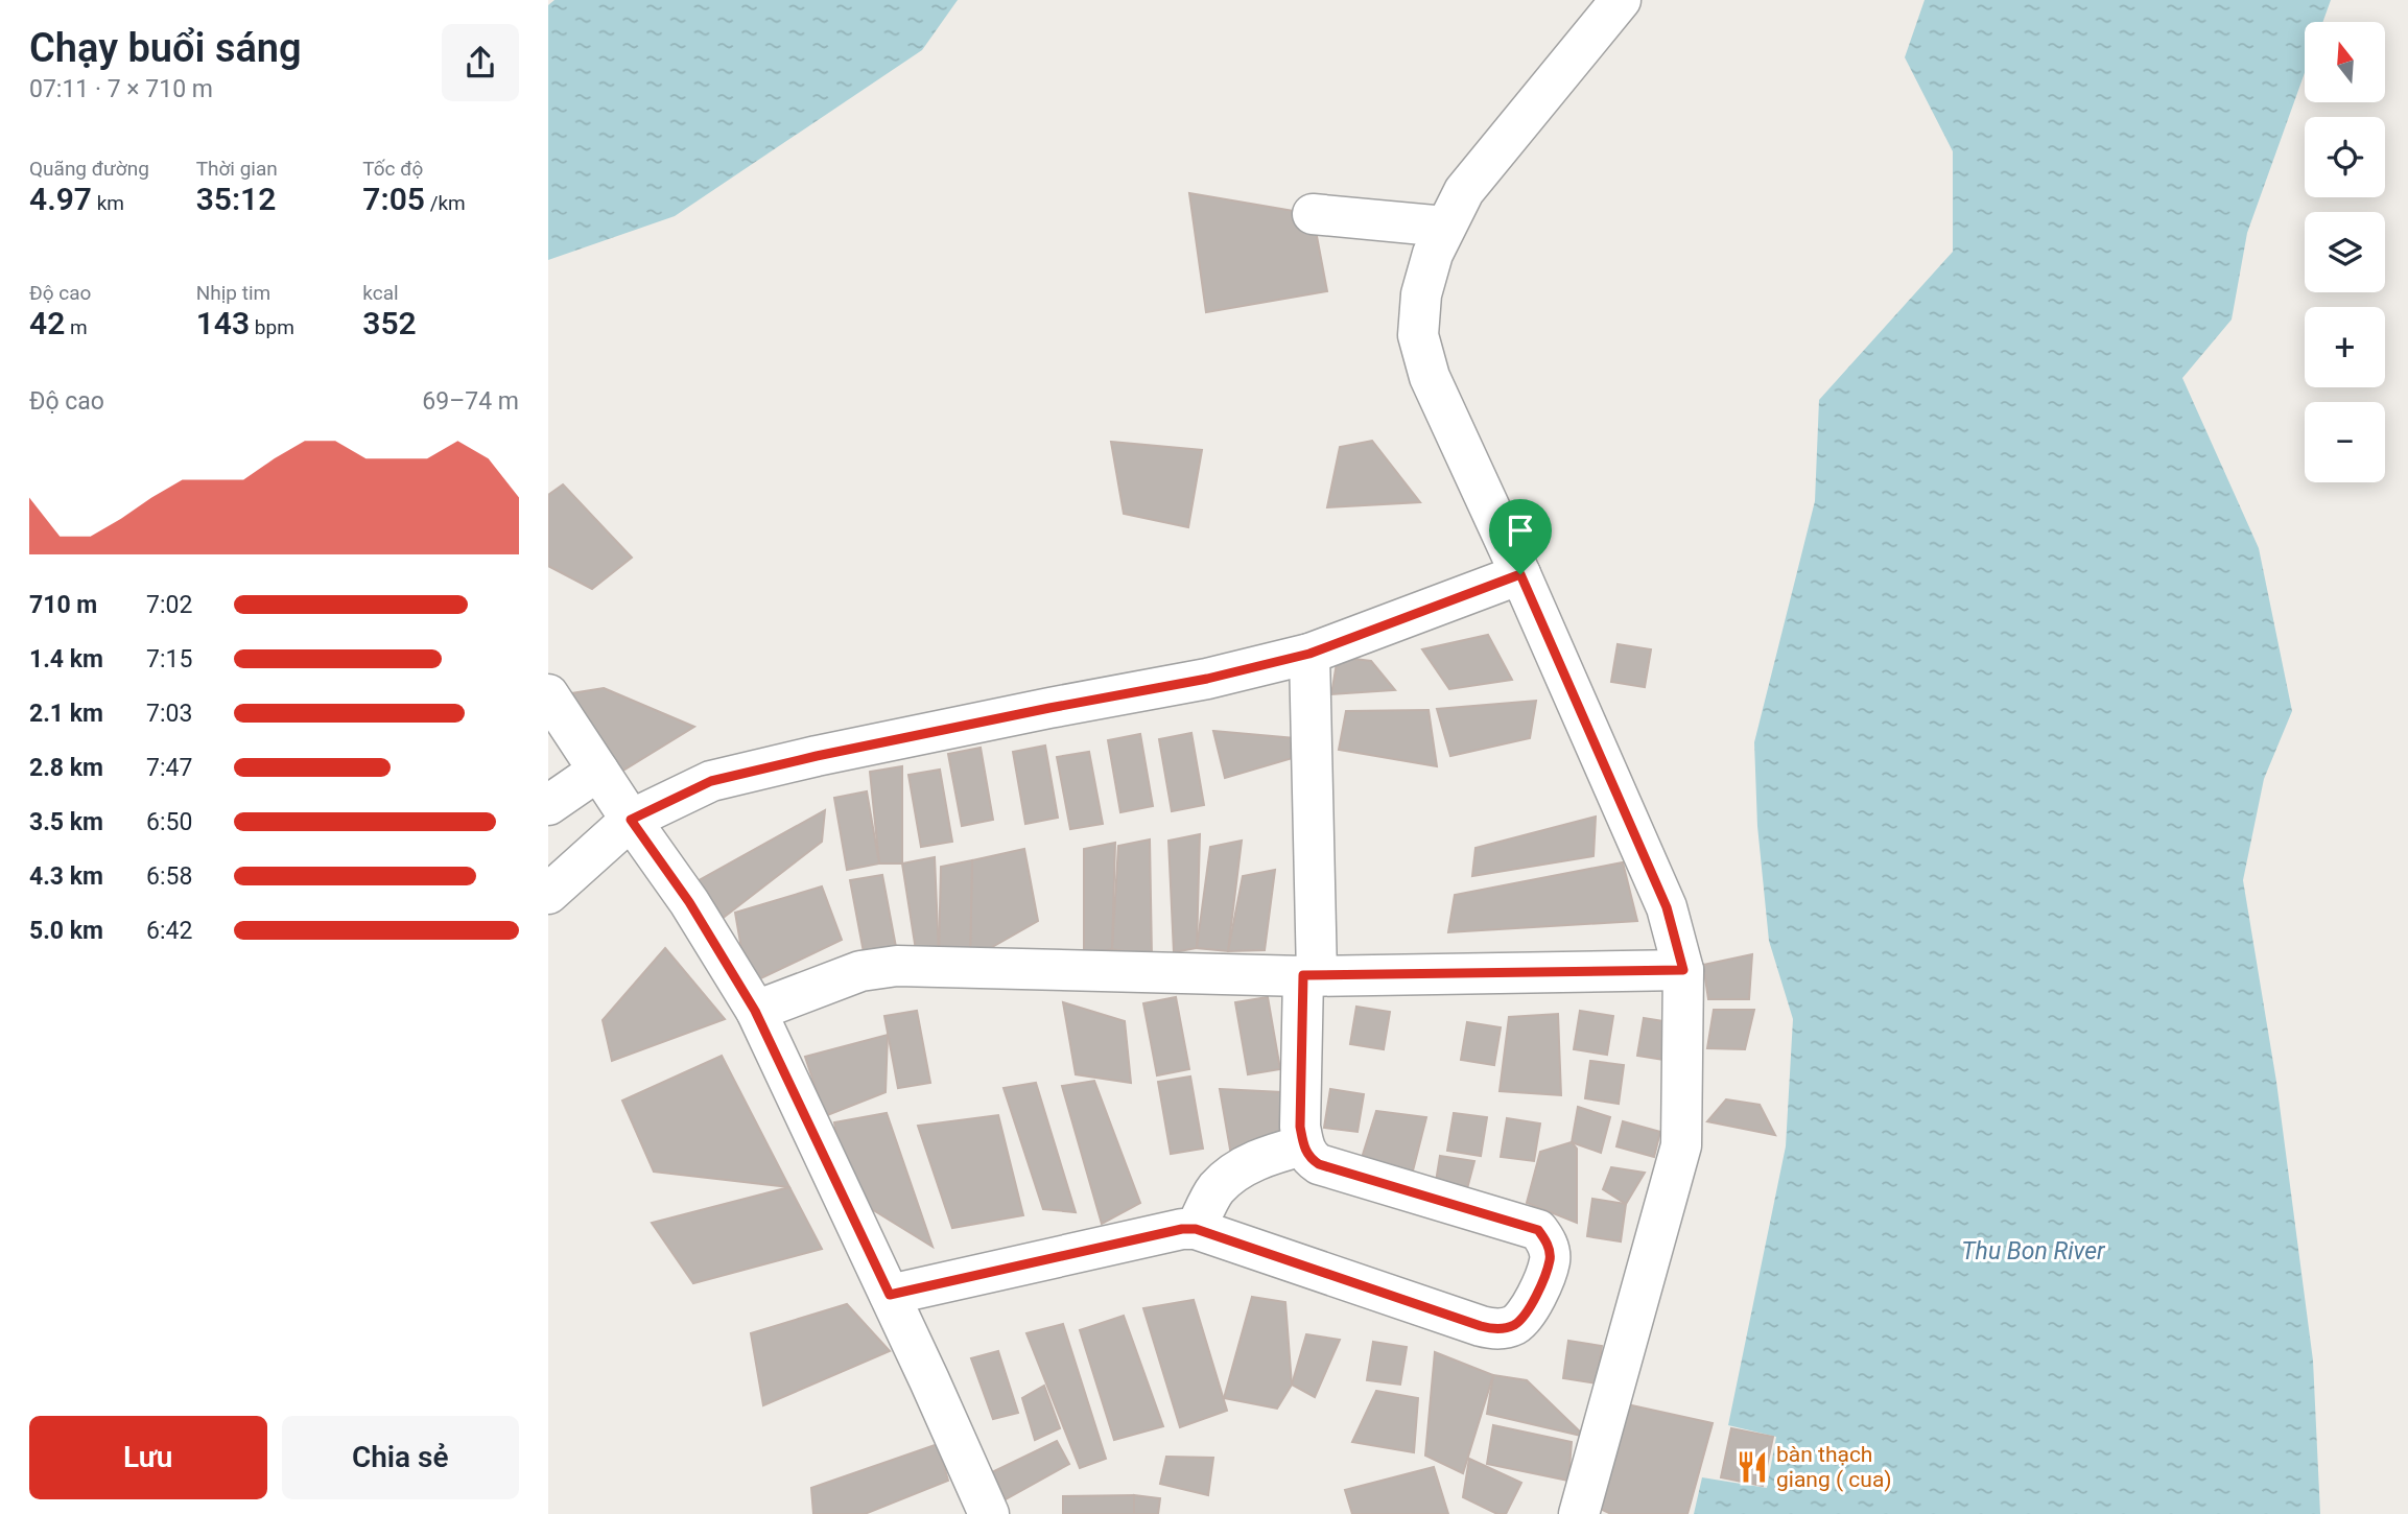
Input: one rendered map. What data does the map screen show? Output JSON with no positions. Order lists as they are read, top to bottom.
{
  "water": ["Thu Bon River"],
  "places": {
    "restaurant": ["bàn thạch giang ( cua)"]
  },
  "north": "top",
  "page": {
    "heading": ["Chạy buổi sáng", "07:11 · 7 × 710 m"],
    "map_buttons": ["+", "−"],
    "stats": [
      ["Quãng đường", "4.97 km"],
      ["Thời gian", "35:12"],
      ["Tốc độ", "7:05 /km"],
      ["Độ cao", "42 m"],
      ["Nhịp tim", "143 bpm"],
      ["kcal", "352"]
    ],
    "chart": ["Độ cao", "69–74 m"],
    "list": [
      {
        "name": "710 m",
        "note": "7:02"
      },
      {
        "name": "1.4 km",
        "note": "7:15"
      },
      {
        "name": "2.1 km",
        "note": "7:03"
      },
      {
        "name": "2.8 km",
        "note": "7:47"
      },
      {
        "name": "3.5 km",
        "note": "6:50"
      },
      {
        "name": "4.3 km",
        "note": "6:58"
      },
      {
        "name": "5.0 km",
        "note": "6:42"
      }
    ],
    "buttons": ["Lưu", "Chia sẻ"]
  }
}
